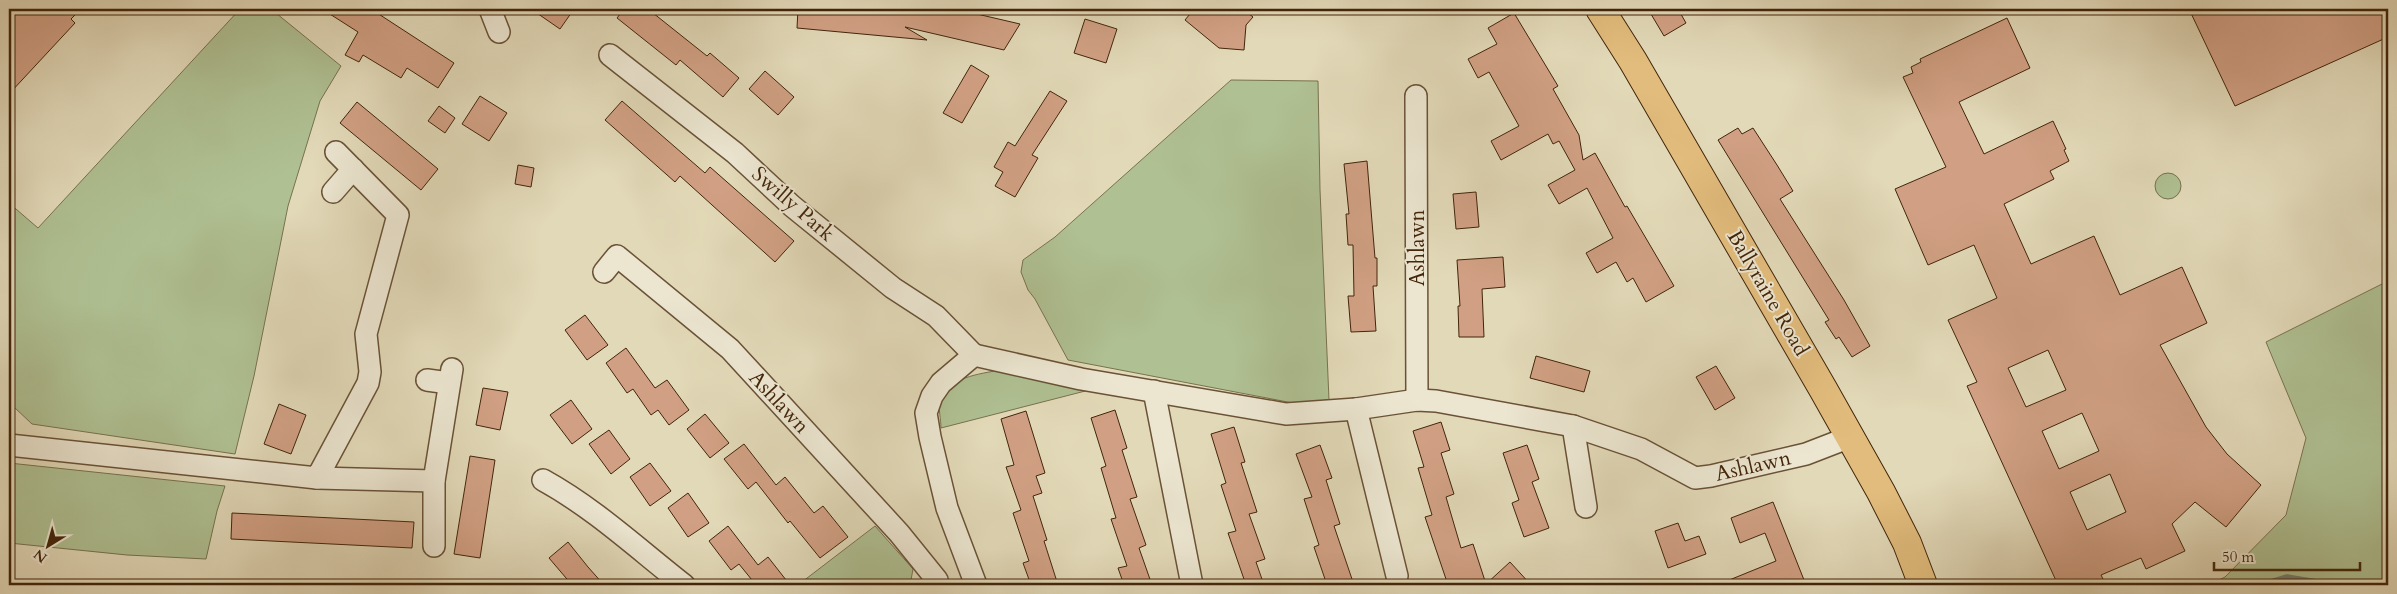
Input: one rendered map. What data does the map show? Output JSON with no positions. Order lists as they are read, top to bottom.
{
  "streets": {
    "main road": ["Ballyraine Road"],
    "street": ["Swilly Park", "Ashlawn"]
  },
  "crossings": [
    ["Swilly Park", "Ashlawn"],
    ["Ashlawn", "Ballyraine Road"]
  ],
  "scale_bar": "50 m",
  "north": "bottom left"
}
